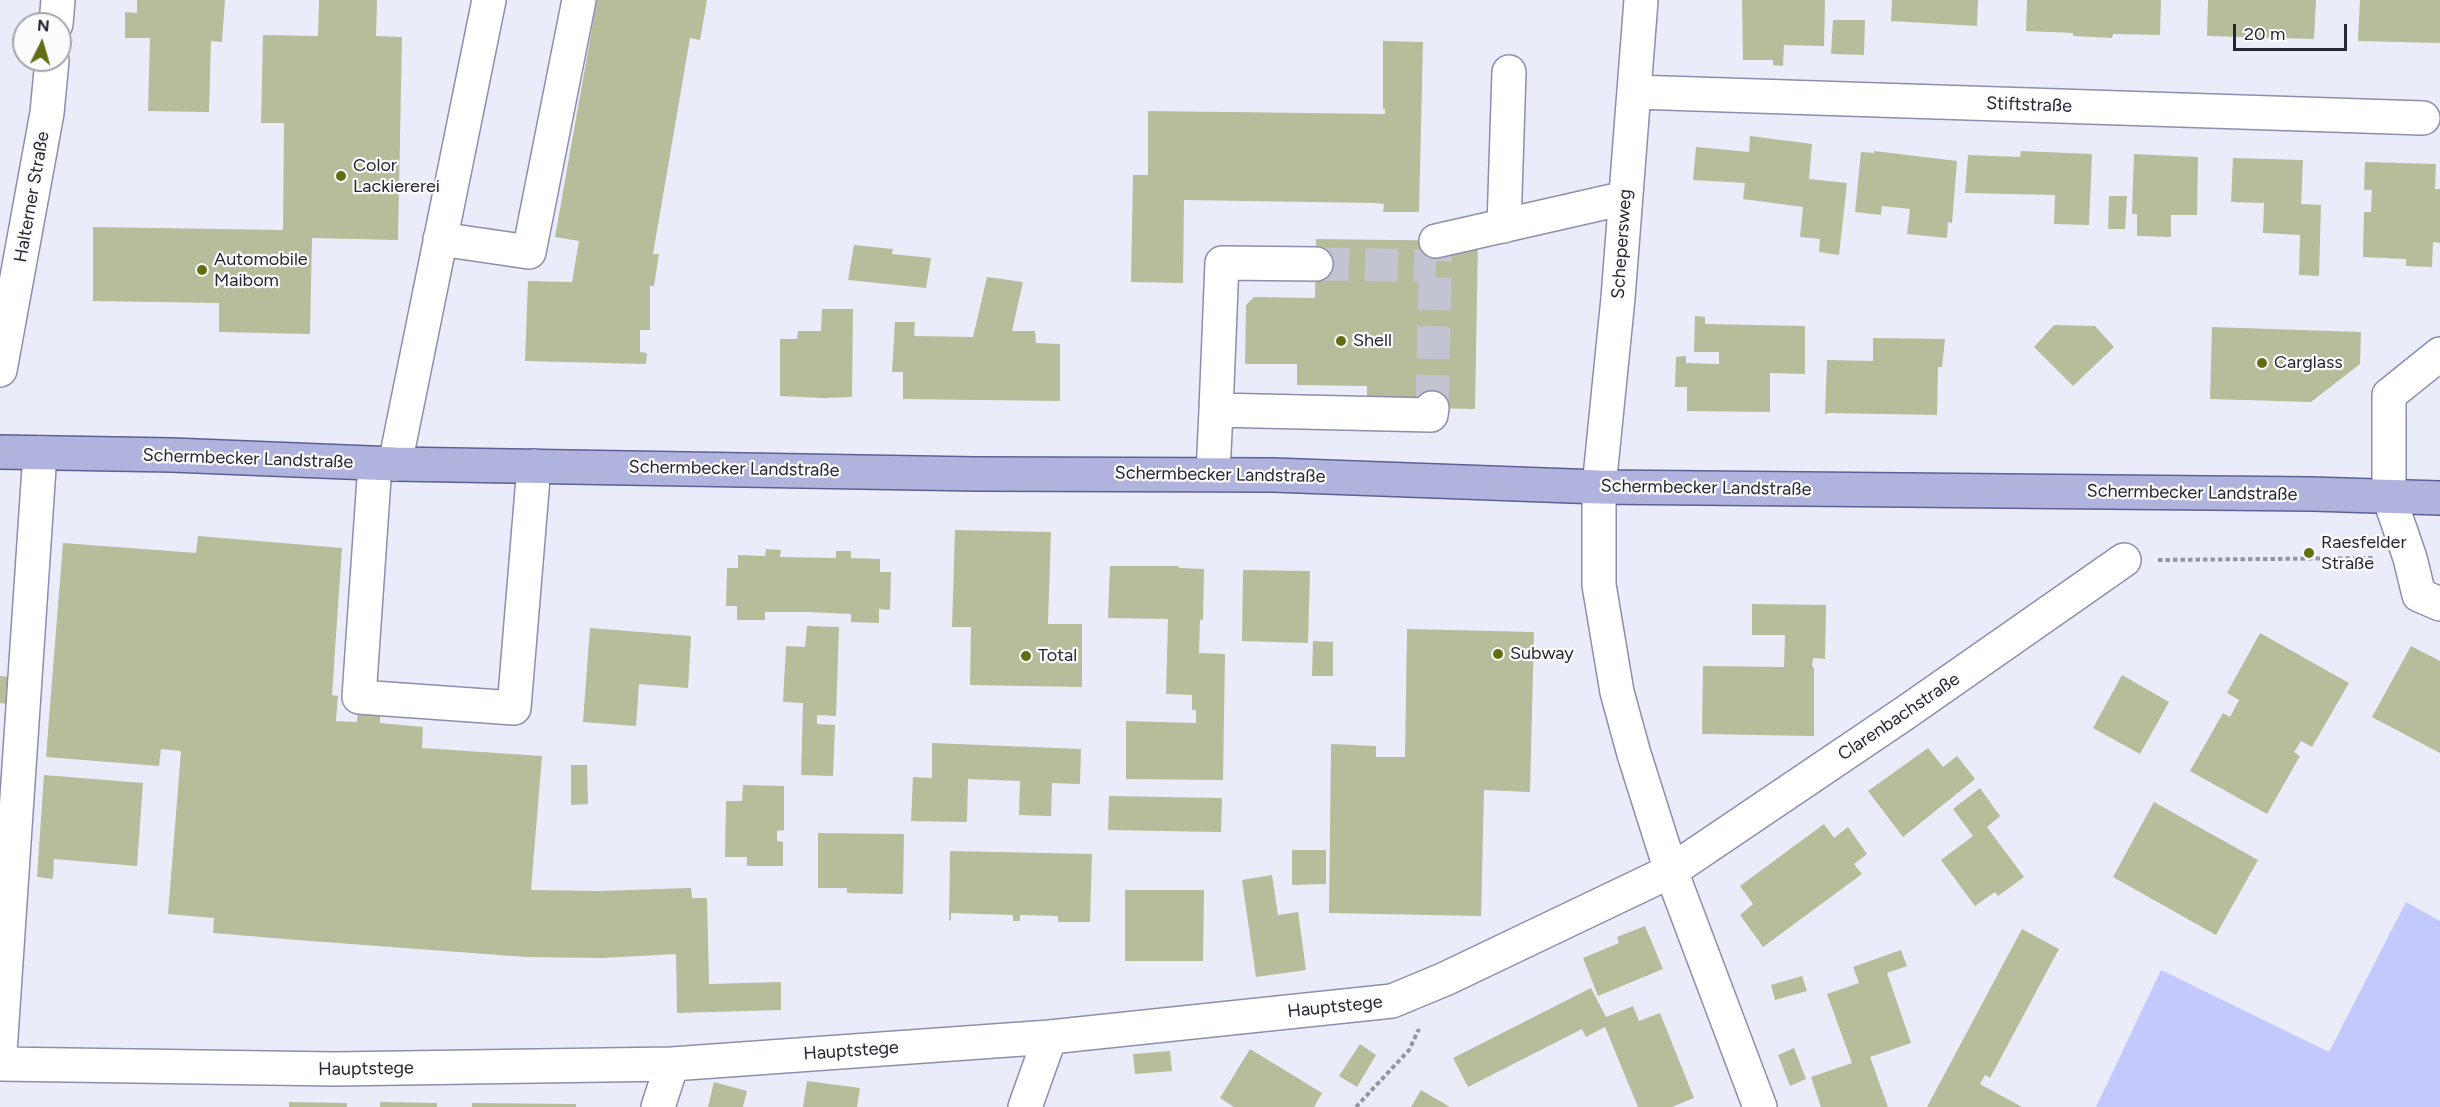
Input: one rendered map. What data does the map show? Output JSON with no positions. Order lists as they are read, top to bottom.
{
  "streets": {
    "main road": ["Schermbecker Landstraße"],
    "street": [
      "Stiftstraße",
      "Halterner Straße",
      "Schepersweg",
      "Clarenbachstraße",
      "Hauptstege"
    ]
  },
  "crossings": [
    ["Stiftstraße", "Schepersweg"],
    ["Schepersweg", "Schermbecker Landstraße"],
    ["Clarenbachstraße", "Hauptstege"]
  ],
  "places": [
    "Color Lackiererei",
    "Automobile Maibom",
    "Shell",
    "Carglass",
    "Raesfelder Straße",
    "Subway",
    "Total"
  ],
  "scale_bar": "20 m",
  "north": "top"
}
